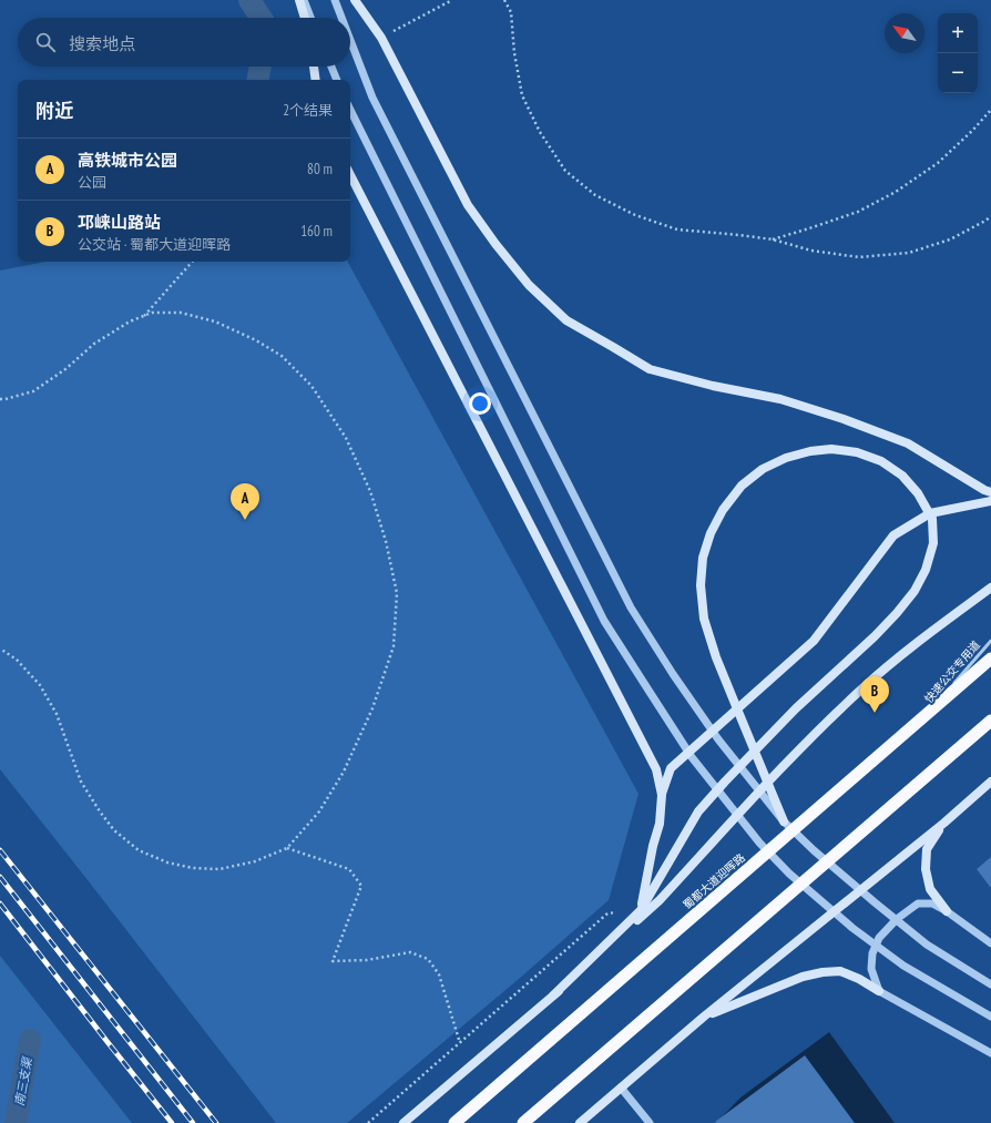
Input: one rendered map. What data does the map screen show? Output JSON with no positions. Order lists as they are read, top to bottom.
{
  "streets": {
    "highway": ["蜀都大道迎晖路"],
    "lane": ["快速公交专用道"]
  },
  "crossings": [
    ["快速公交专用道", "蜀都大道迎晖路"]
  ],
  "water": ["南三支渠"],
  "north": "top left",
  "page": {
    "map_buttons": ["+", "−"],
    "search": "搜索地点",
    "heading": ["附近", "2个结果"],
    "list": [
      {
        "mark": "A",
        "name": "高铁城市公园",
        "note": "公园",
        "value": "80 m"
      },
      {
        "mark": "B",
        "name": "邛崃山路站",
        "note": "公交站 · 蜀都大道迎晖路",
        "value": "160 m"
      }
    ],
    "pins": ["A", "B"]
  }
}
